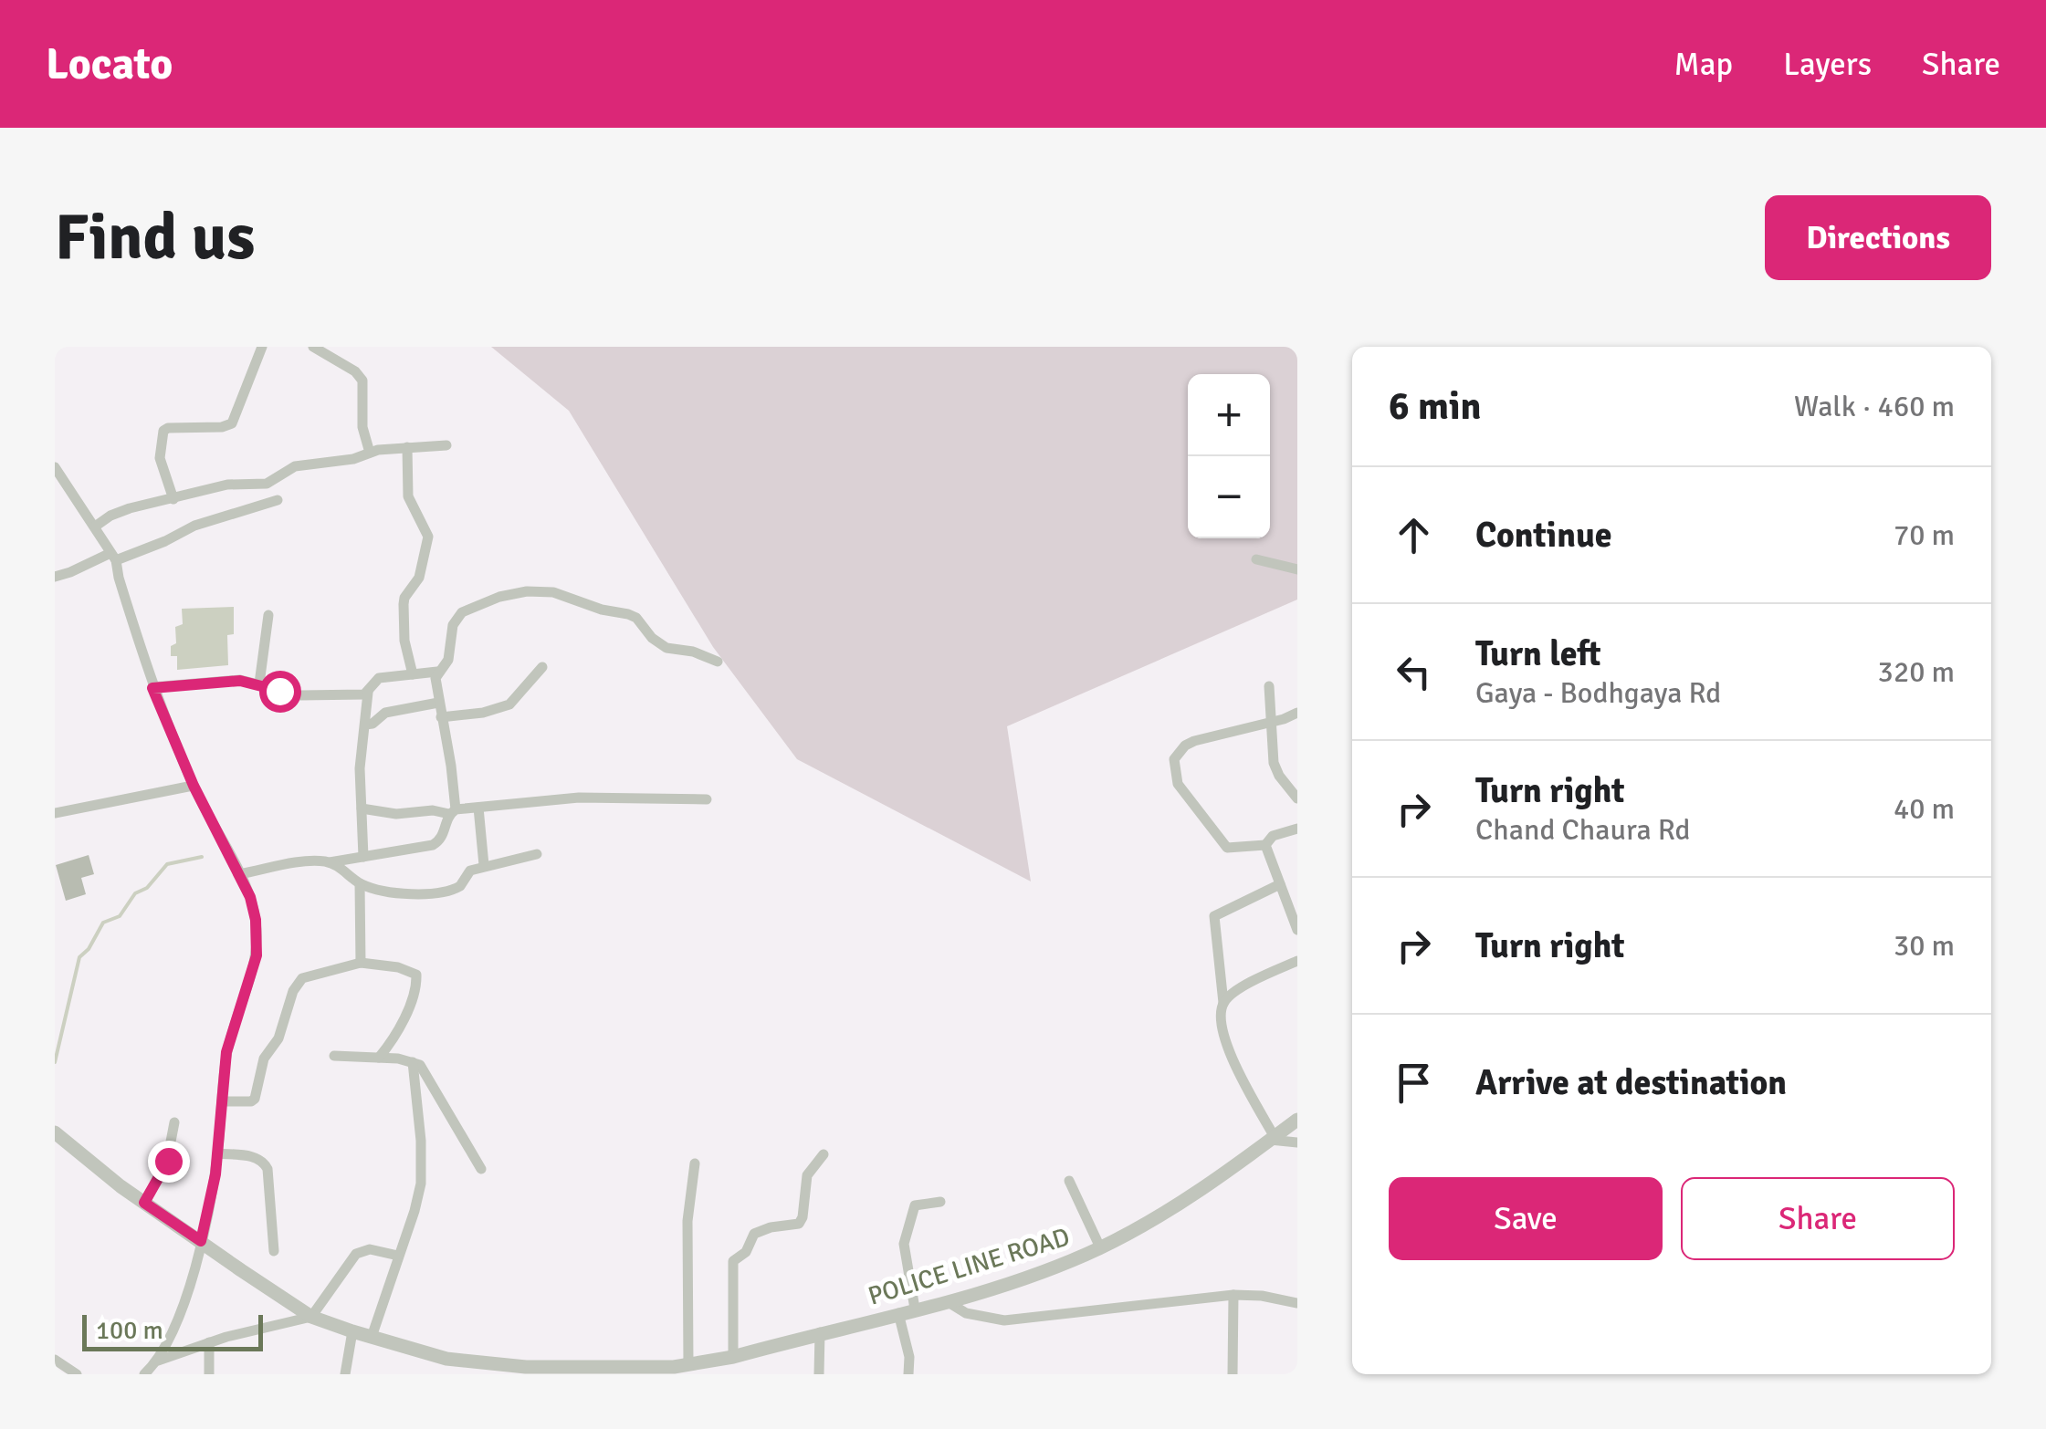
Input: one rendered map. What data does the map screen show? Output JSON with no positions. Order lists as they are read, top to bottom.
{
  "streets": {
    "street": ["POLICE LINE ROAD"]
  },
  "scale_bar": "100 m",
  "page": {
    "header": "Locato",
    "nav": ["Map", "Layers", "Share"],
    "buttons": [
      "Directions",
      ["Save", "Share"]
    ],
    "title": "Find us",
    "heading": ["6 min", "Walk · 460 m"],
    "map_buttons": ["+", "−"],
    "list": [
      ["Continue", "70 m"],
      ["Turn left", "Gaya - Bodhgaya Rd", "320 m"],
      ["Turn right", "Chand Chaura Rd", "40 m"],
      ["Turn right", "30 m"],
      "Arrive at destination"
    ],
    "scale": "100 m"
  }
}
